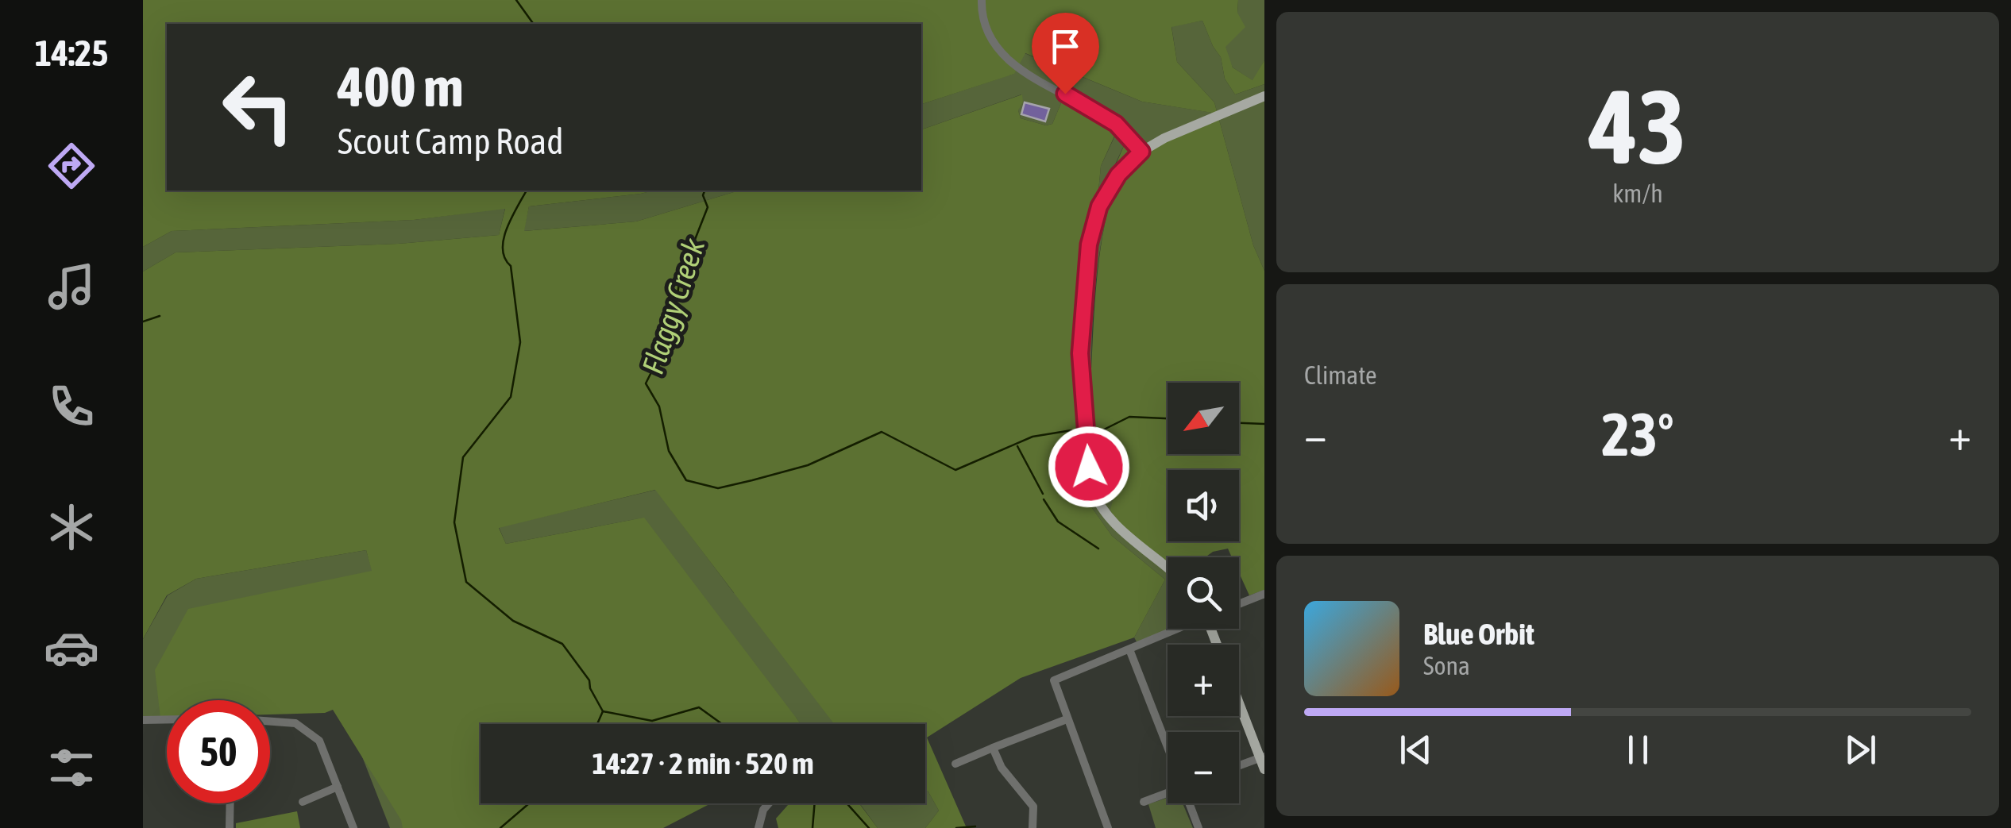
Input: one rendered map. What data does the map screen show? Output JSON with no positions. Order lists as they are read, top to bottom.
{
  "water": ["Flaggy Creek"],
  "north": "bottom left",
  "page": {
    "tabs": "14:25",
    "tile": [
      ["43", "km/h"],
      "Climate"
    ],
    "turn": ["400 m", "Scout Camp Road"],
    "map_buttons": ["+", "−"],
    "heat": ["−", "23°", "+"],
    "song": ["Blue Orbit", "Sona"],
    "limit": "50",
    "trip": "14:27 · 2 min · 520 m"
  }
}
